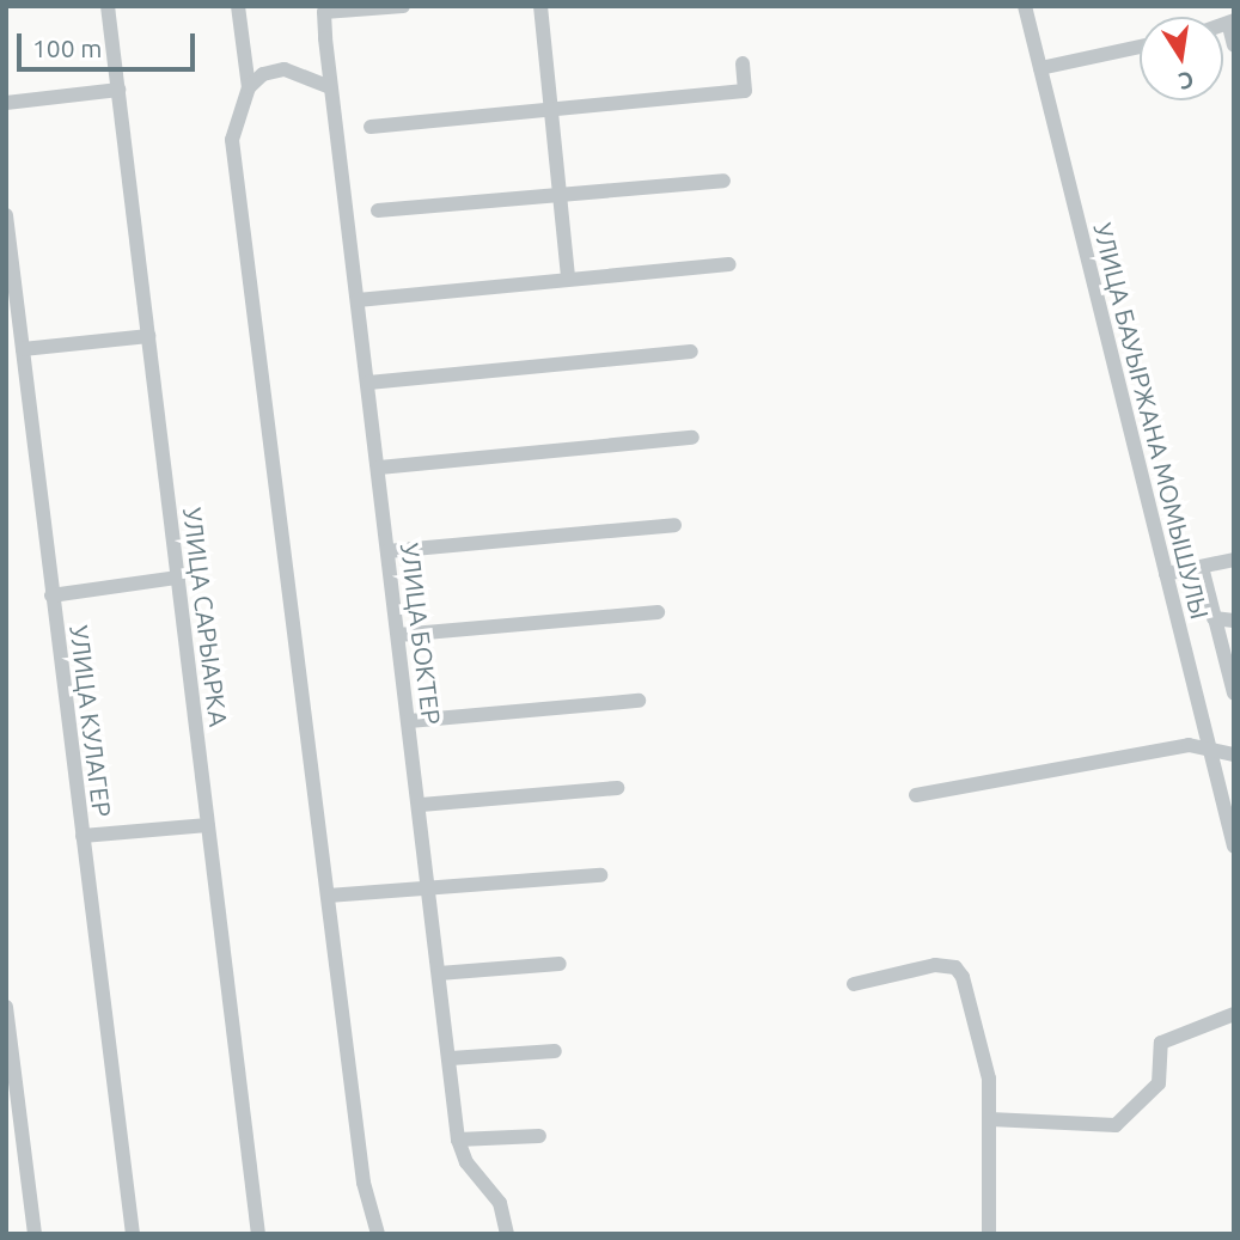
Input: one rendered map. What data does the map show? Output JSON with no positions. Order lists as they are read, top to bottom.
{
  "streets": {
    "street": [
      "УЛИЦА БАУЫРЖАНА МОМЫШУЛЫ",
      "УЛИЦА САРЫАРКА",
      "УЛИЦА БОКТЕР",
      "УЛИЦА КУЛАГЕР"
    ]
  },
  "scale_bar": "100 m",
  "north": "bottom"
}
